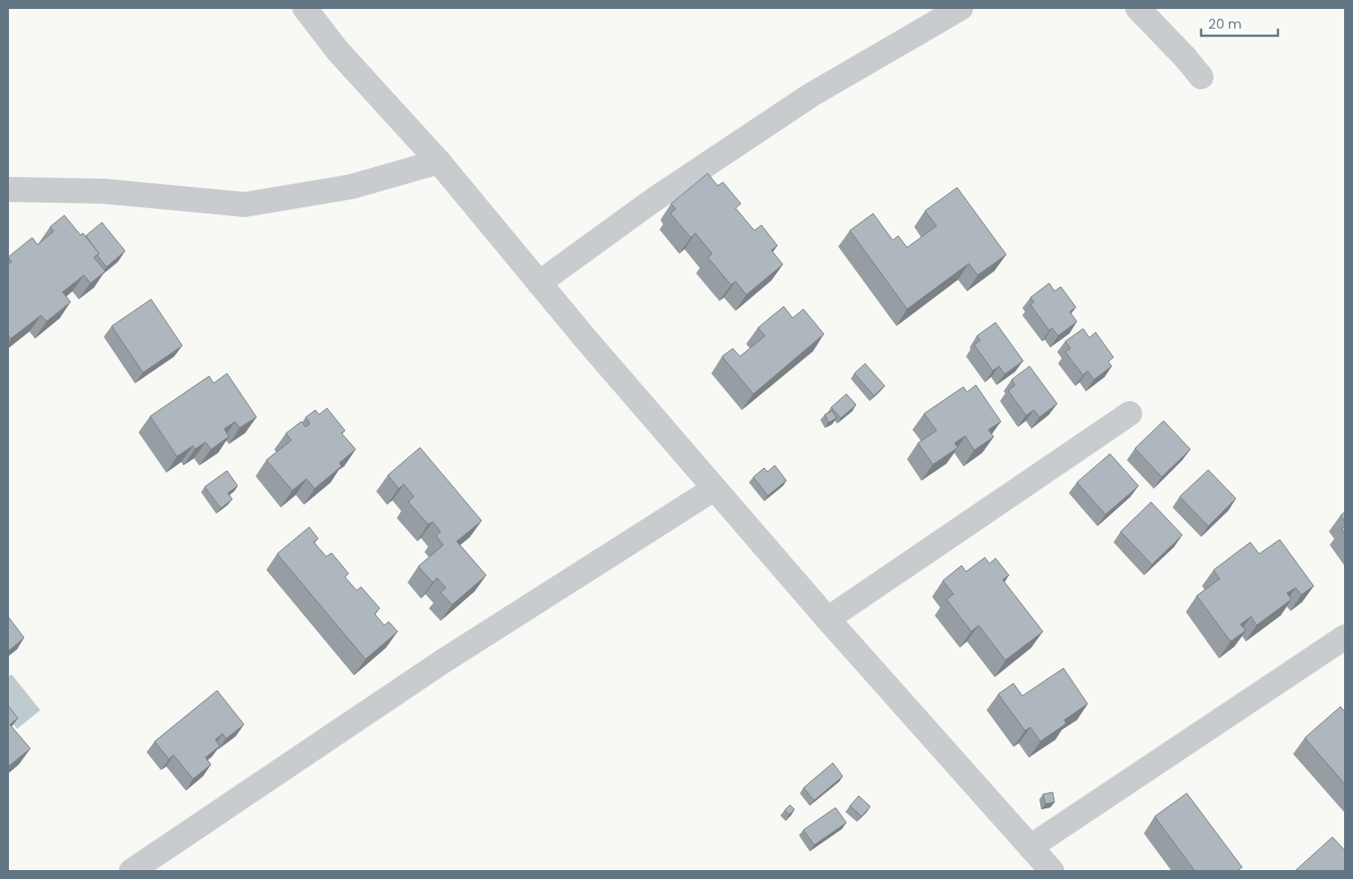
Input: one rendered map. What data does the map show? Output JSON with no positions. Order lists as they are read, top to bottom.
{
  "scale_bar": "20 m"
}
